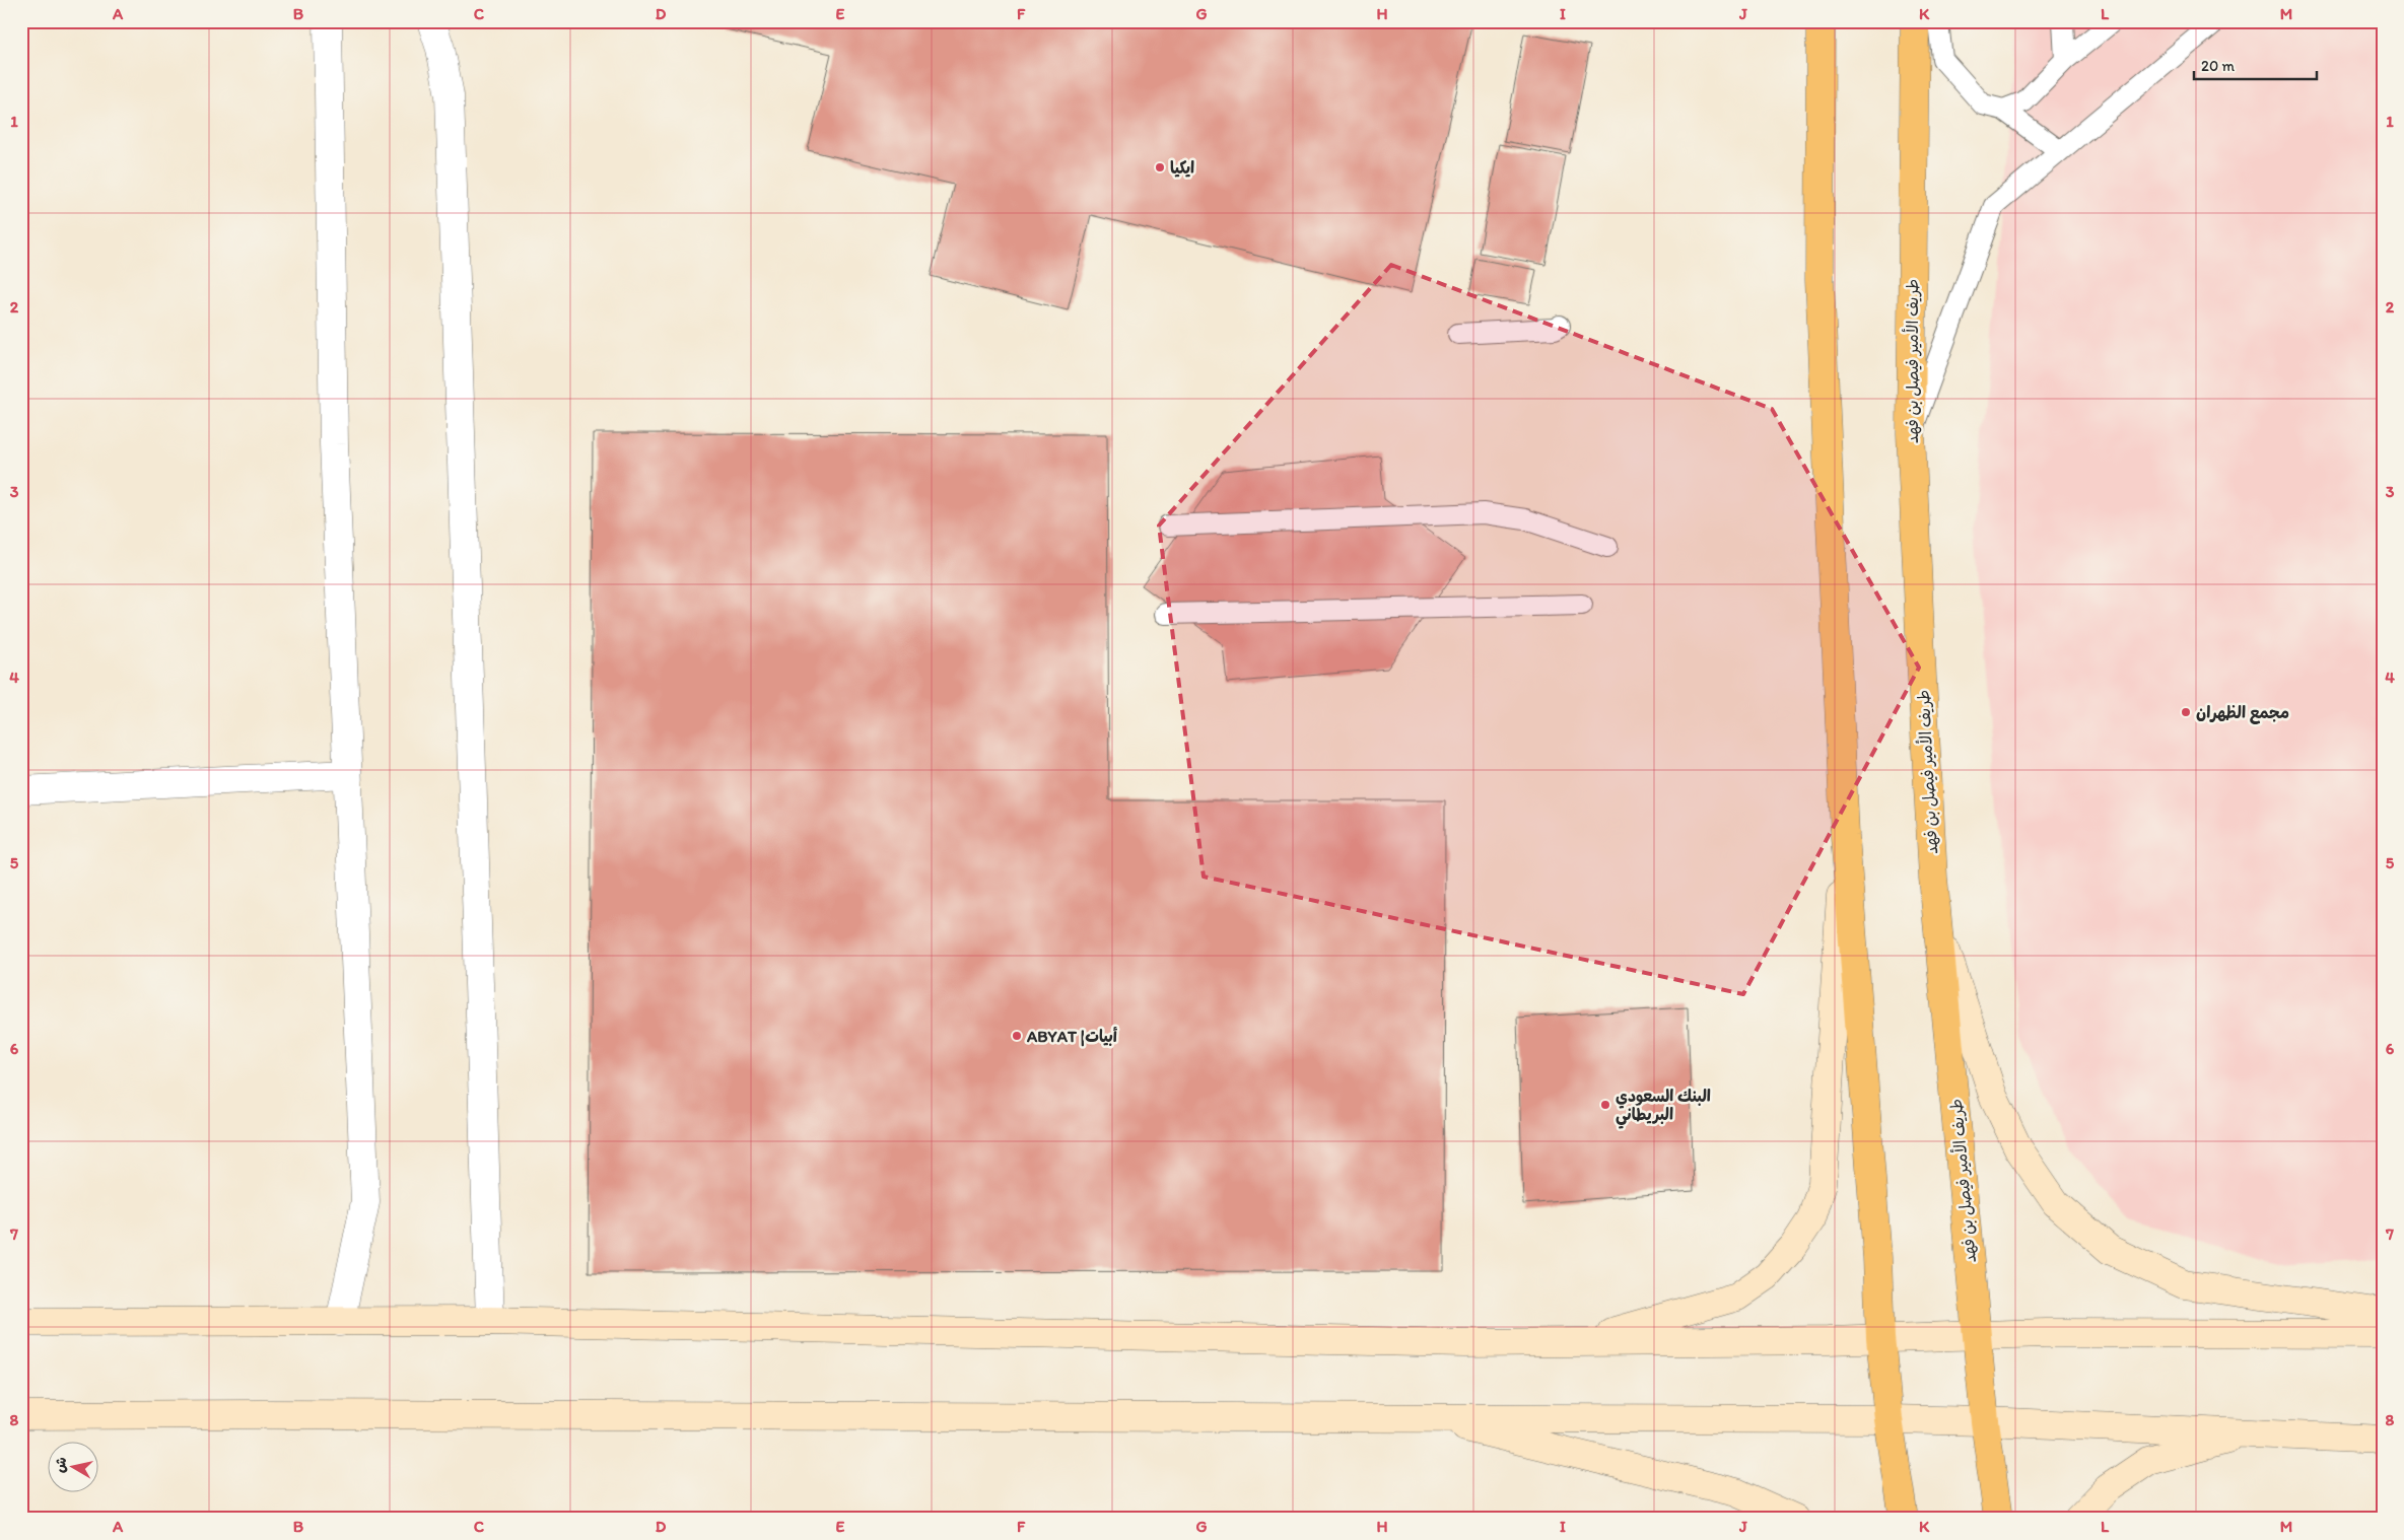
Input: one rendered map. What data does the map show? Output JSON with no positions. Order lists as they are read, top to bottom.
{
  "streets": {
    "main road": ["طريف الأمير فيصل بن فهد"]
  },
  "places": [
    "ايكيا",
    "مجمع الظهران",
    "ABYAT |أبيات",
    "البنك السعودي البريطاني"
  ],
  "scale_bar": "20 m",
  "north": "left",
  "grid": {
    "columns": [
      "A",
      "B",
      "C",
      "D",
      "E",
      "F",
      "G",
      "H",
      "I",
      "J",
      "K",
      "L",
      "M"
    ],
    "rows": [
      "1",
      "2",
      "3",
      "4",
      "5",
      "6",
      "7",
      "8"
    ]
  }
}
